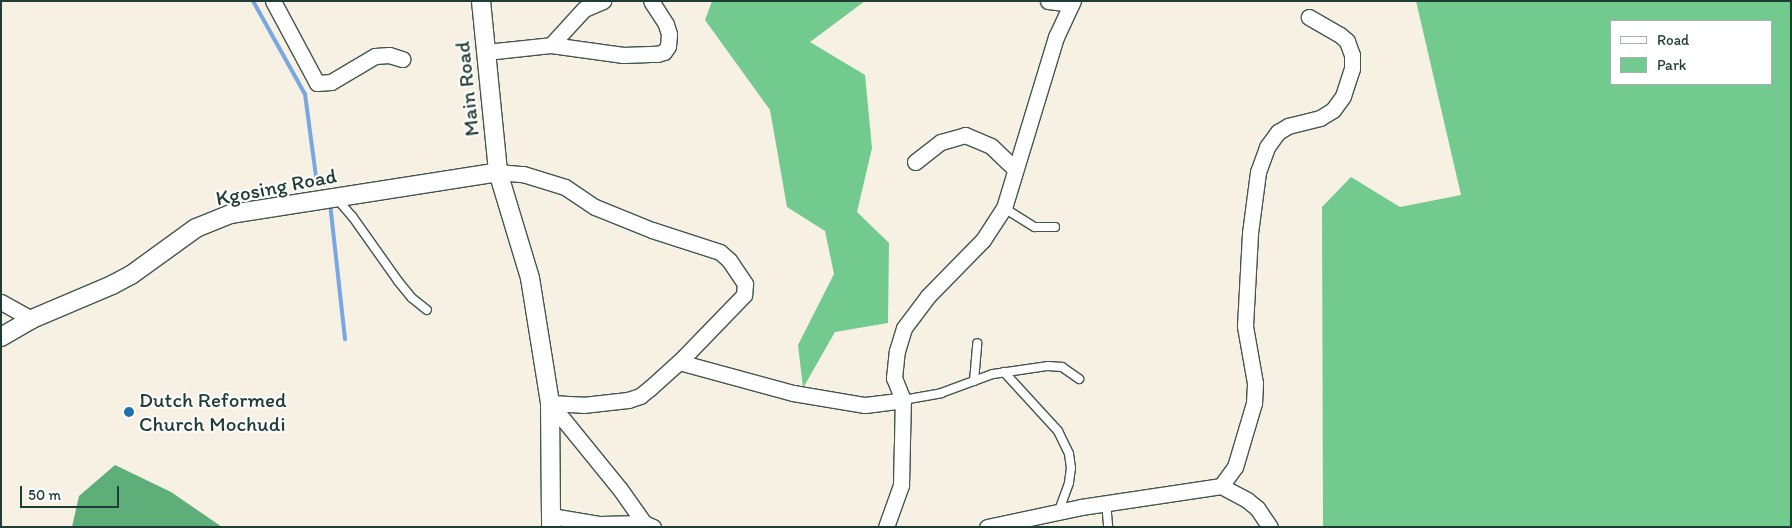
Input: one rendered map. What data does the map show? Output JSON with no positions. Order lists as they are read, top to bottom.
{
  "streets": {
    "street": ["Main Road", "Kgosing Road"]
  },
  "crossings": [
    ["Main Road", "Kgosing Road"]
  ],
  "places": ["Dutch Reformed Church Mochudi"],
  "legend": ["Road", "Park"],
  "scale_bar": "50 m"
}
